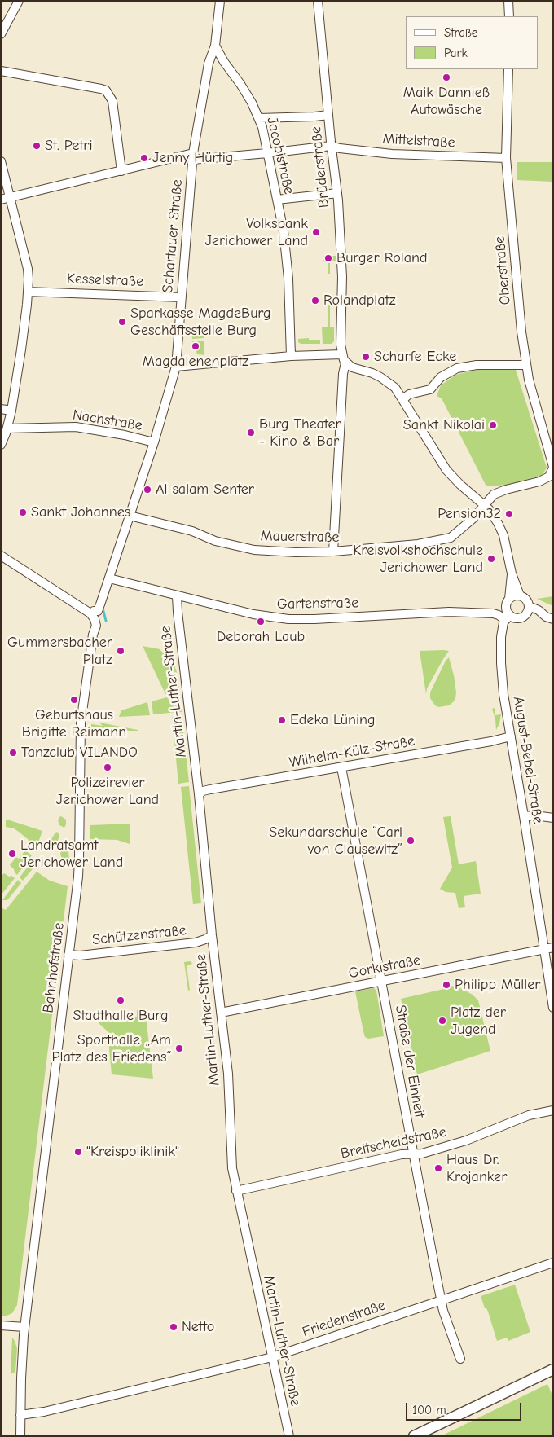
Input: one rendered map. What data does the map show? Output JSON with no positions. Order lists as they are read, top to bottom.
{
  "streets": {
    "street": [
      "Mittelstraße",
      "Jacobistraße",
      "Brüderstraße",
      "Schartauer Straße",
      "Oberstraße",
      "Kesselstraße",
      "Nachstraße",
      "Mauerstraße",
      "Gartenstraße",
      "Martin-Luther-Straße",
      "Wilhelm-Külz-Straße",
      "August-Bebel-Straße",
      "Schützenstraße",
      "Gorkistraße",
      "Bahnhofstraße",
      "Straße der Einheit",
      "Breitscheidstraße",
      "Friedenstraße"
    ]
  },
  "crossings": [
    ["Mittelstraße", "Jacobistraße"],
    ["Mittelstraße", "Brüderstraße"],
    ["Mittelstraße", "Schartauer Straße"],
    ["Mittelstraße", "Oberstraße"],
    ["Jacobistraße", "Schartauer Straße"],
    ["Brüderstraße", "Mauerstraße"],
    ["Schartauer Straße", "Kesselstraße"],
    ["Schartauer Straße", "Nachstraße"],
    ["Schartauer Straße", "Mauerstraße"],
    ["Schartauer Straße", "Gartenstraße"],
    ["Schartauer Straße", "Bahnhofstraße"],
    ["Oberstraße", "Mauerstraße"],
    ["Gartenstraße", "Martin-Luther-Straße"],
    ["Gartenstraße", "August-Bebel-Straße"],
    ["Martin-Luther-Straße", "Wilhelm-Külz-Straße"],
    ["Martin-Luther-Straße", "Schützenstraße"],
    ["Martin-Luther-Straße", "Gorkistraße"],
    ["Martin-Luther-Straße", "Breitscheidstraße"],
    ["Martin-Luther-Straße", "Friedenstraße"],
    ["Wilhelm-Külz-Straße", "August-Bebel-Straße"],
    ["Wilhelm-Külz-Straße", "Straße der Einheit"],
    ["August-Bebel-Straße", "Gorkistraße"],
    ["Schützenstraße", "Bahnhofstraße"],
    ["Gorkistraße", "Straße der Einheit"],
    ["Bahnhofstraße", "Friedenstraße"],
    ["Straße der Einheit", "Breitscheidstraße"],
    ["Straße der Einheit", "Friedenstraße"]
  ],
  "places": [
    "Maik Dannieß Autowäsche",
    "St. Petri",
    "Jenny Hürtig",
    "Volksbank Jerichower Land",
    "Burger Roland",
    "Rolandplatz",
    "Sparkasse MagdeBurg Geschäftsstelle Burg",
    "Magdalenenplatz",
    "Scharfe Ecke",
    "Sankt Nikolai",
    "Burg Theater - Kino & Bar",
    "Al salam Senter",
    "Sankt Johannes",
    "Pension32",
    "Kreisvolkshochschule Jerichower Land",
    "Deborah Laub",
    "Gummersbacher Platz",
    "Geburtshaus Brigitte Reimann",
    "Edeka Lüning",
    "Tanzclub VILANDO",
    "Polizeirevier Jerichower Land",
    "Sekundarschule “Carl von Clausewitz”",
    "Landratsamt Jerichower Land",
    "Philipp Müller",
    "Stadthalle Burg",
    "Platz der Jugend",
    "Sporthalle „Am Platz des Friedens“",
    "\"Kreispoliklinik\"",
    "Haus Dr. Krojanker",
    "Netto"
  ],
  "legend": ["Straße", "Park"],
  "scale_bar": "100 m"
}
